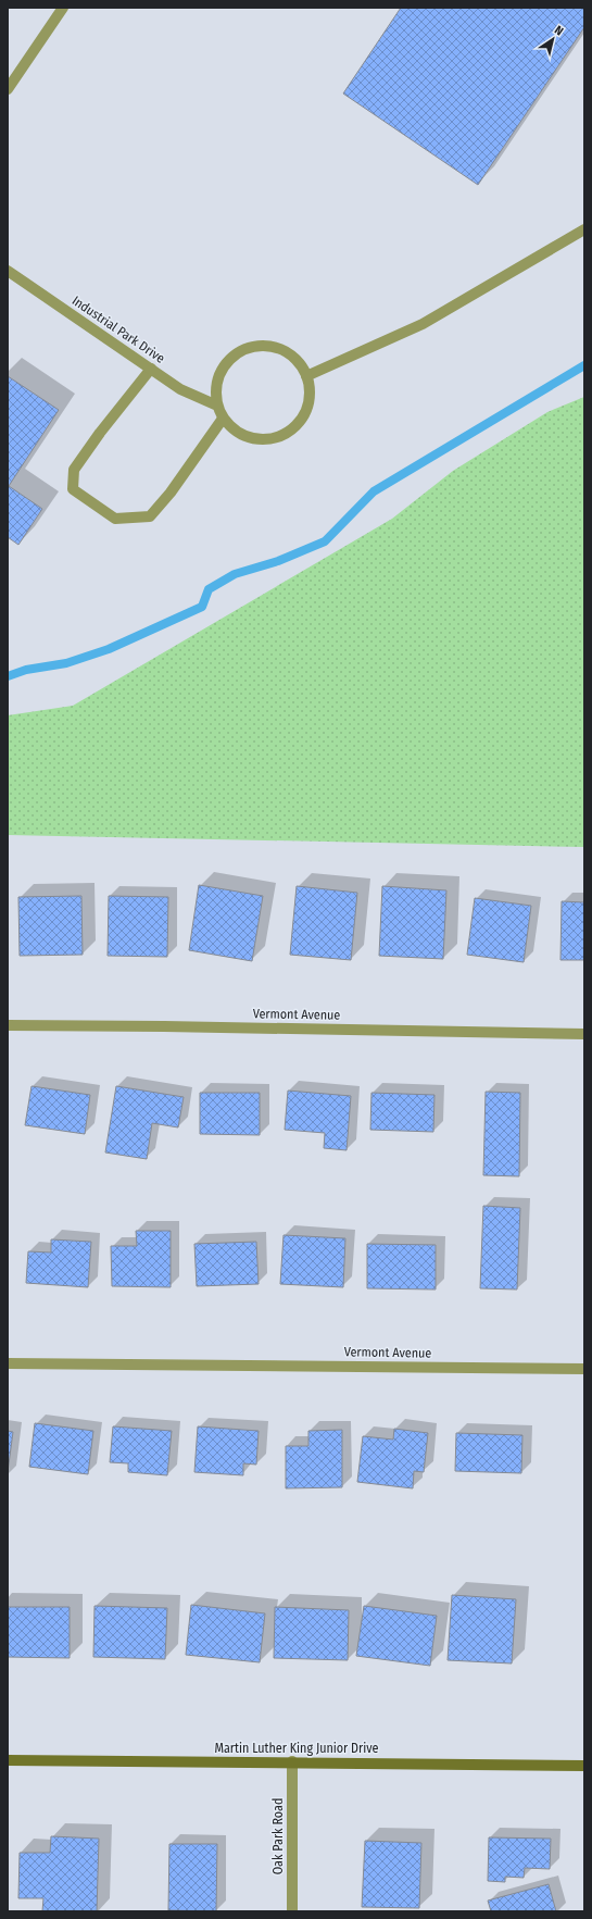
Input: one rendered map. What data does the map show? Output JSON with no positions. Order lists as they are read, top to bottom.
{
  "streets": {
    "main road": ["Martin Luther King Junior Drive"],
    "street": ["Industrial Park Drive", "Vermont Avenue", "Oak Park Road"]
  },
  "crossings": [
    ["Martin Luther King Junior Drive", "Oak Park Road"]
  ],
  "north": "top right"
}
